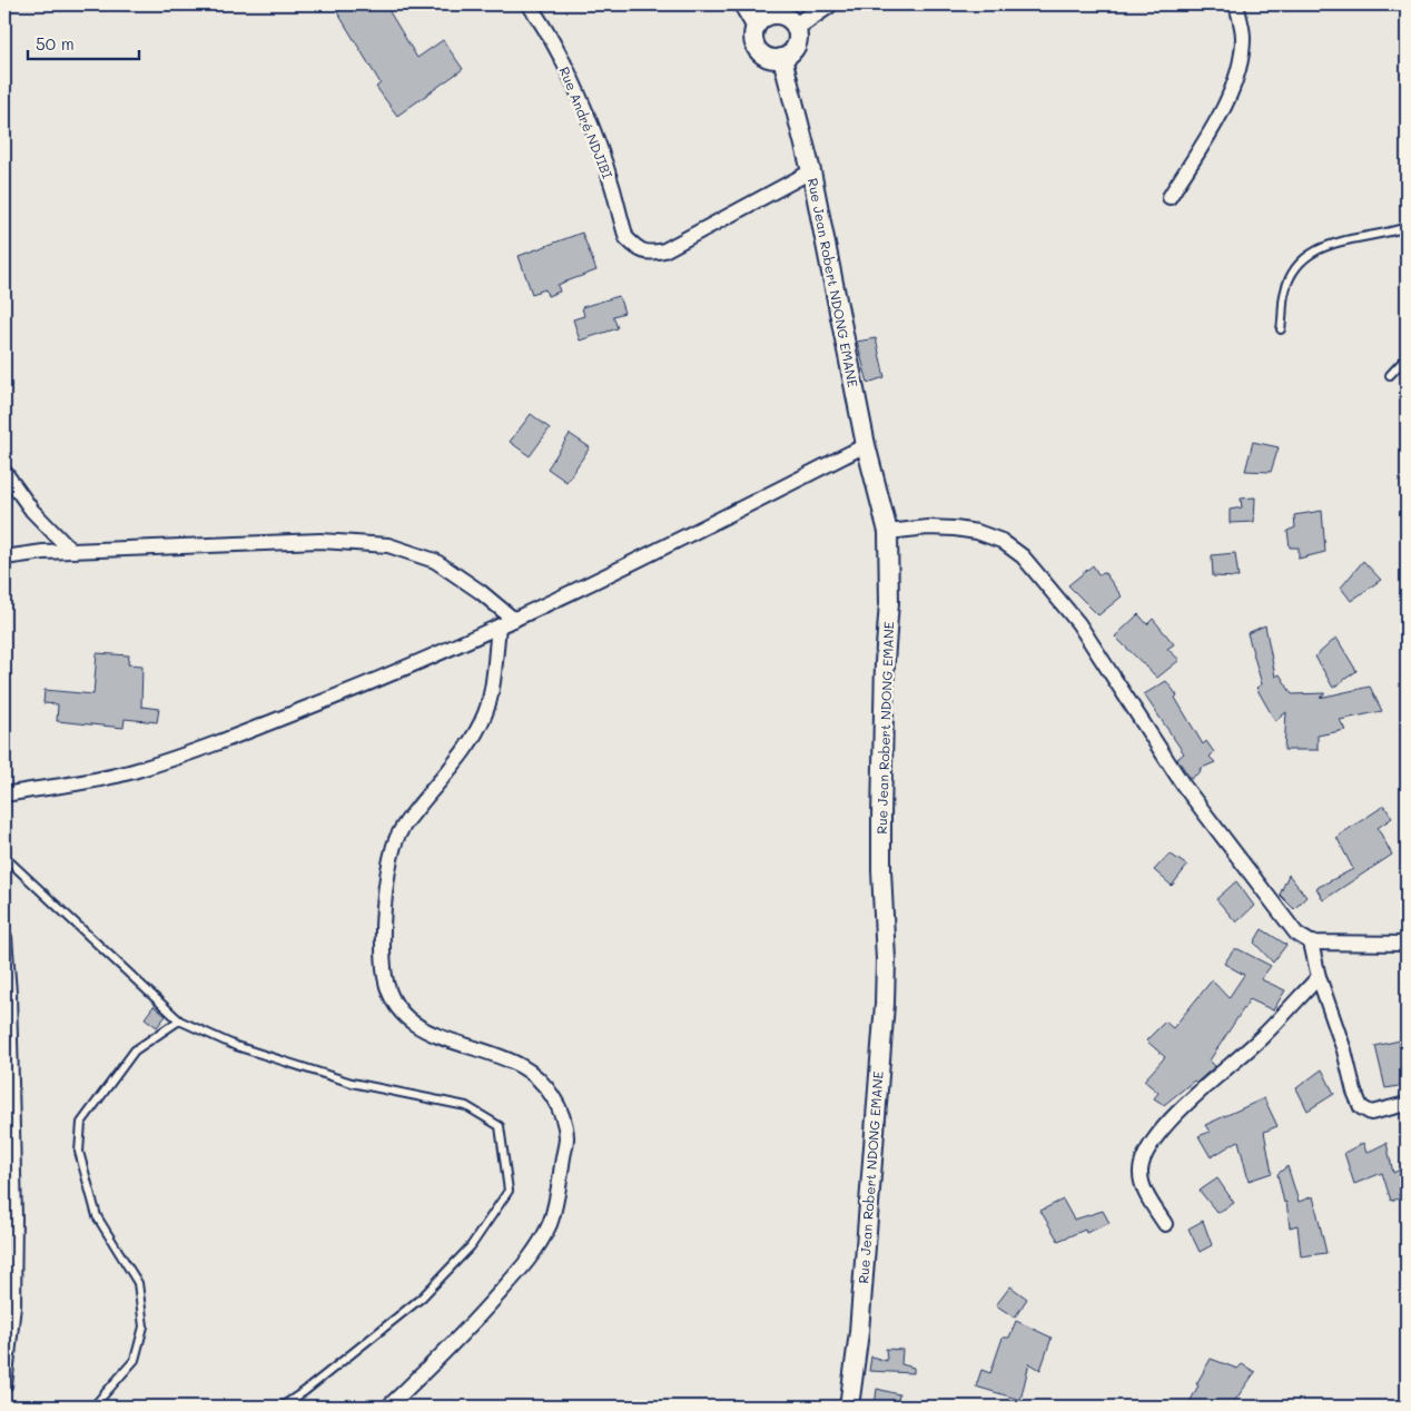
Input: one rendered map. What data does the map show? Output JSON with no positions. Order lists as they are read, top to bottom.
{
  "streets": {
    "street": ["Rue André NDJIBI", "Rue Jean Robert NDONG EMANE"]
  },
  "crossings": [
    ["Rue André NDJIBI", "Rue Jean Robert NDONG EMANE"]
  ],
  "scale_bar": "50 m"
}
